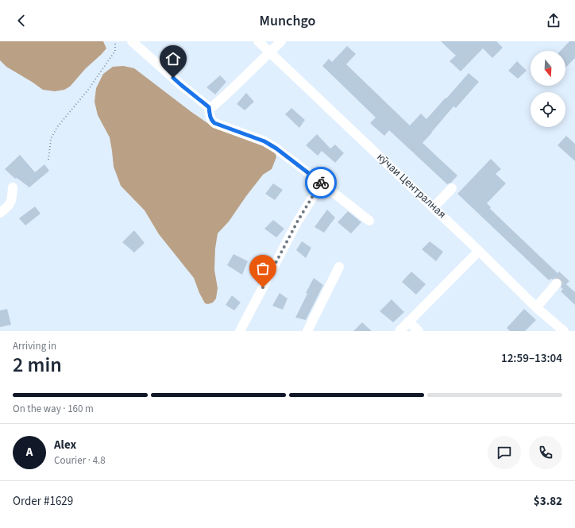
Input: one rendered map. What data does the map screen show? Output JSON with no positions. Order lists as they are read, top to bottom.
{
  "streets": {
    "street": ["кӯчаи Централная"]
  },
  "north": "bottom",
  "page": {
    "header": "Munchgo",
    "heading": ["2 min", "Arriving in", "12:59–13:04"],
    "panel": [
      "Alex",
      "Courier · 4.8",
      "Order #1629",
      "$3.82"
    ],
    "bar": "On the way · 160 m",
    "round": "A"
  }
}
